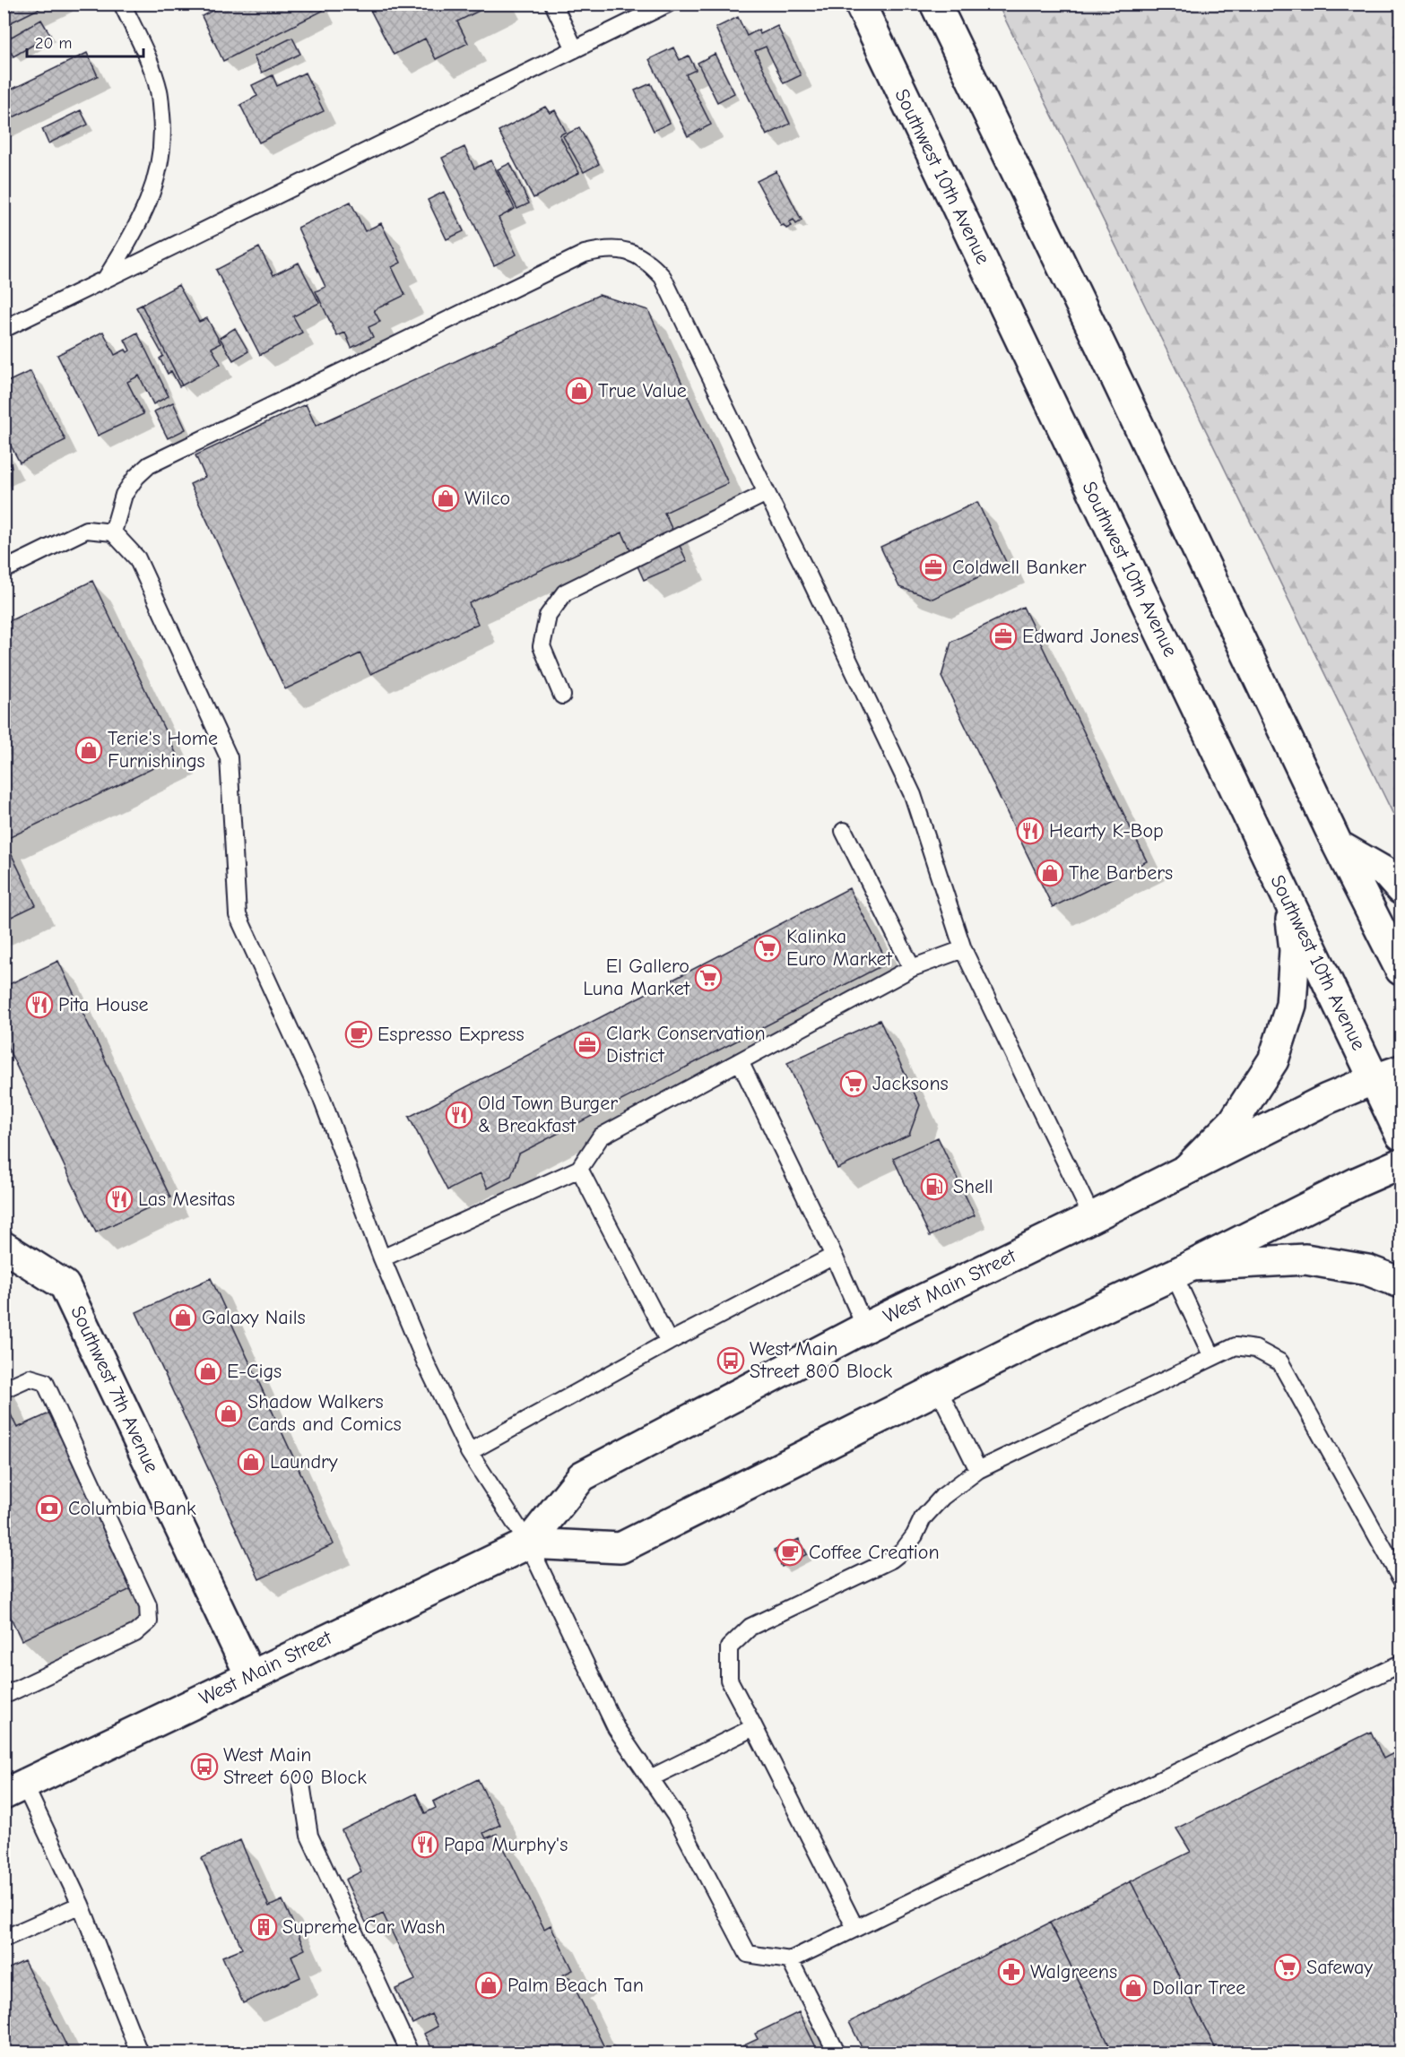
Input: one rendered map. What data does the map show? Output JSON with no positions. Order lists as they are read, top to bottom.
{
  "streets": {
    "main road": ["Southwest 10th Avenue", "West Main Street", "Southwest 7th Avenue"]
  },
  "crossings": [
    ["Southwest 10th Avenue", "West Main Street"],
    ["West Main Street", "Southwest 7th Avenue"]
  ],
  "places": {
    "shop": [
      "True Value",
      "Wilco",
      "Terie's Home Furnishings",
      "The Barbers",
      "Galaxy Nails",
      "E-Cigs",
      "Shadow Walkers Cards and Comics",
      "Laundry",
      "Palm Beach Tan",
      "Dollar Tree"
    ],
    "office": ["Coldwell Banker", "Edward Jones", "Clark Conservation District"],
    "restaurant": [
      "Hearty K-Bop",
      "Pita House",
      "Old Town Burger & Breakfast",
      "Las Mesitas",
      "Papa Murphy's"
    ],
    "supermarket": [
      "Kalinka Euro Market",
      "El Gallero Luna Market",
      "Jacksons",
      "Safeway"
    ],
    "cafe": ["Espresso Express", "Coffee Creation"],
    "fuel station": ["Shell"],
    "bus stop": ["West Main Street 800 Block", "West Main Street 600 Block"],
    "bank": ["Columbia Bank"],
    "building": ["Supreme Car Wash"],
    "pharmacy": ["Walgreens"]
  },
  "scale_bar": "20 m"
}
